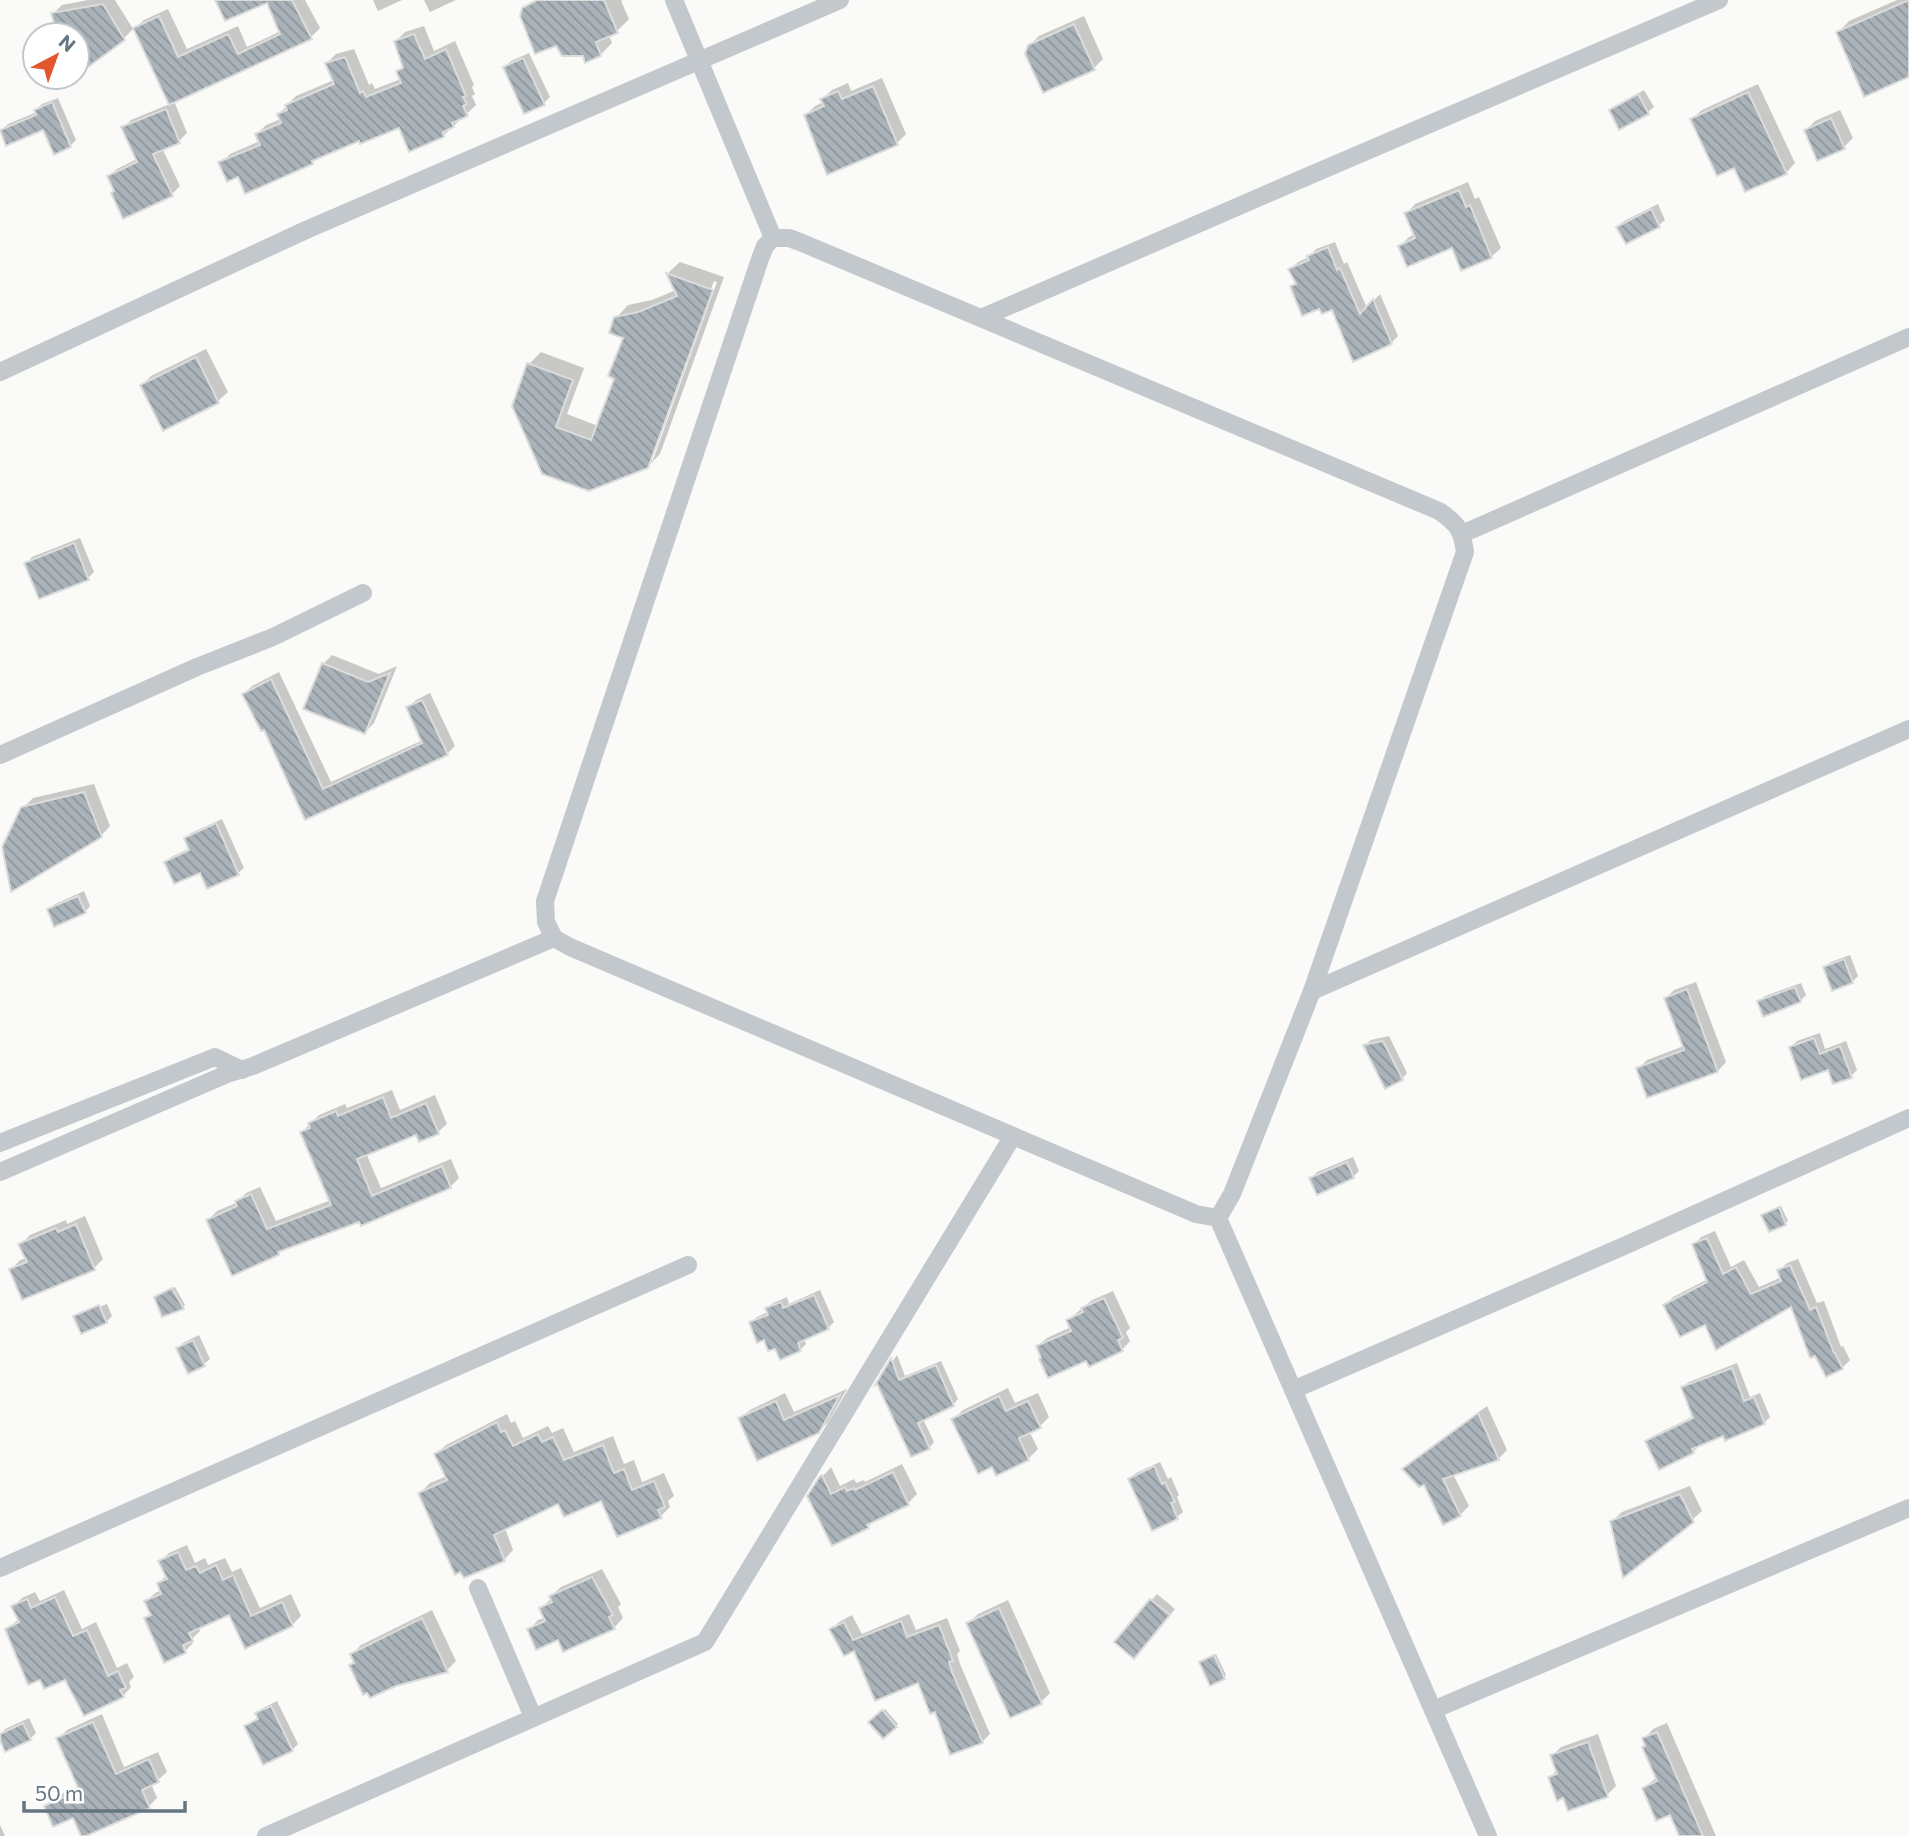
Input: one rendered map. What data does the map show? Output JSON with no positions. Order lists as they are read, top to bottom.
{
  "scale_bar": "50 m",
  "north": "top right"
}
